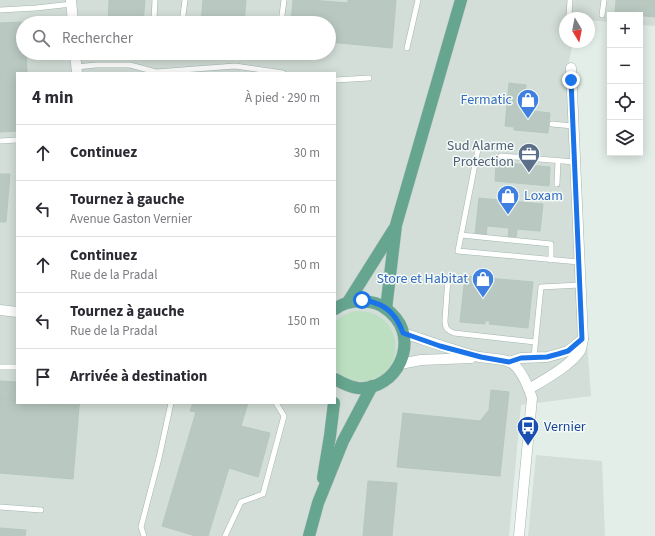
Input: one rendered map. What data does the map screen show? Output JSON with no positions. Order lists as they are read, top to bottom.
{
  "places": {
    "shop": ["Fermatic", "Loxam", "Store et Habitat"],
    "office": ["Sud Alarme Protection"],
    "bus stop": ["Vernier"]
  },
  "north": "bottom",
  "page": {
    "map_buttons": ["+", "−"],
    "search": "Rechercher",
    "heading": ["4 min", "À pied · 290 m"],
    "list": [
      ["Continuez", "30 m"],
      ["Tournez à gauche", "Avenue Gaston Vernier", "60 m"],
      ["Continuez", "Rue de la Pradal", "50 m"],
      ["Tournez à gauche", "Rue de la Pradal", "150 m"],
      "Arrivée à destination"
    ]
  }
}
